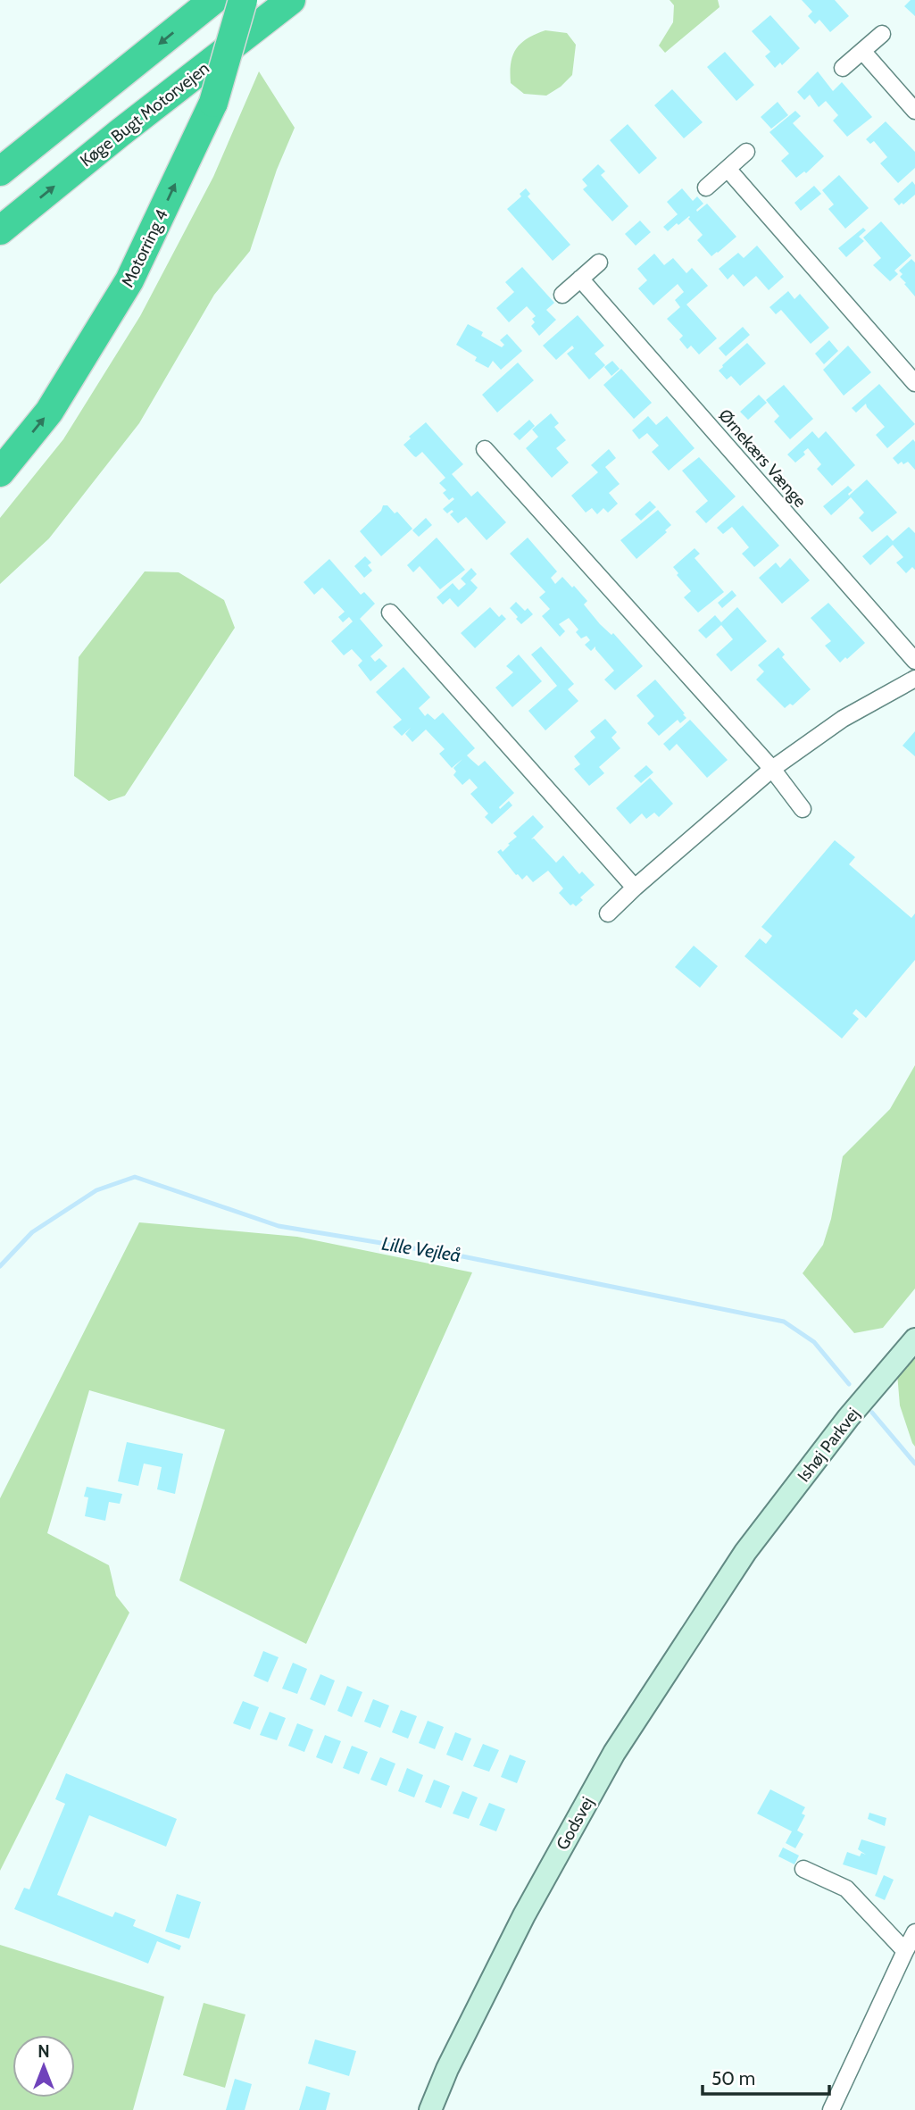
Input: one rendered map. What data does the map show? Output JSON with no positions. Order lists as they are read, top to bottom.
{
  "streets": {
    "highway": ["Køge Bugt Motorvejen", "Motorring 4"],
    "street": ["Ørnekærs Vænge", "Ishøj Parkvej", "Godsvej"]
  },
  "crossings": [
    ["Ishøj Parkvej", "Godsvej"]
  ],
  "water": ["Lille Vejleå"],
  "scale_bar": "50 m",
  "north": "top"
}
